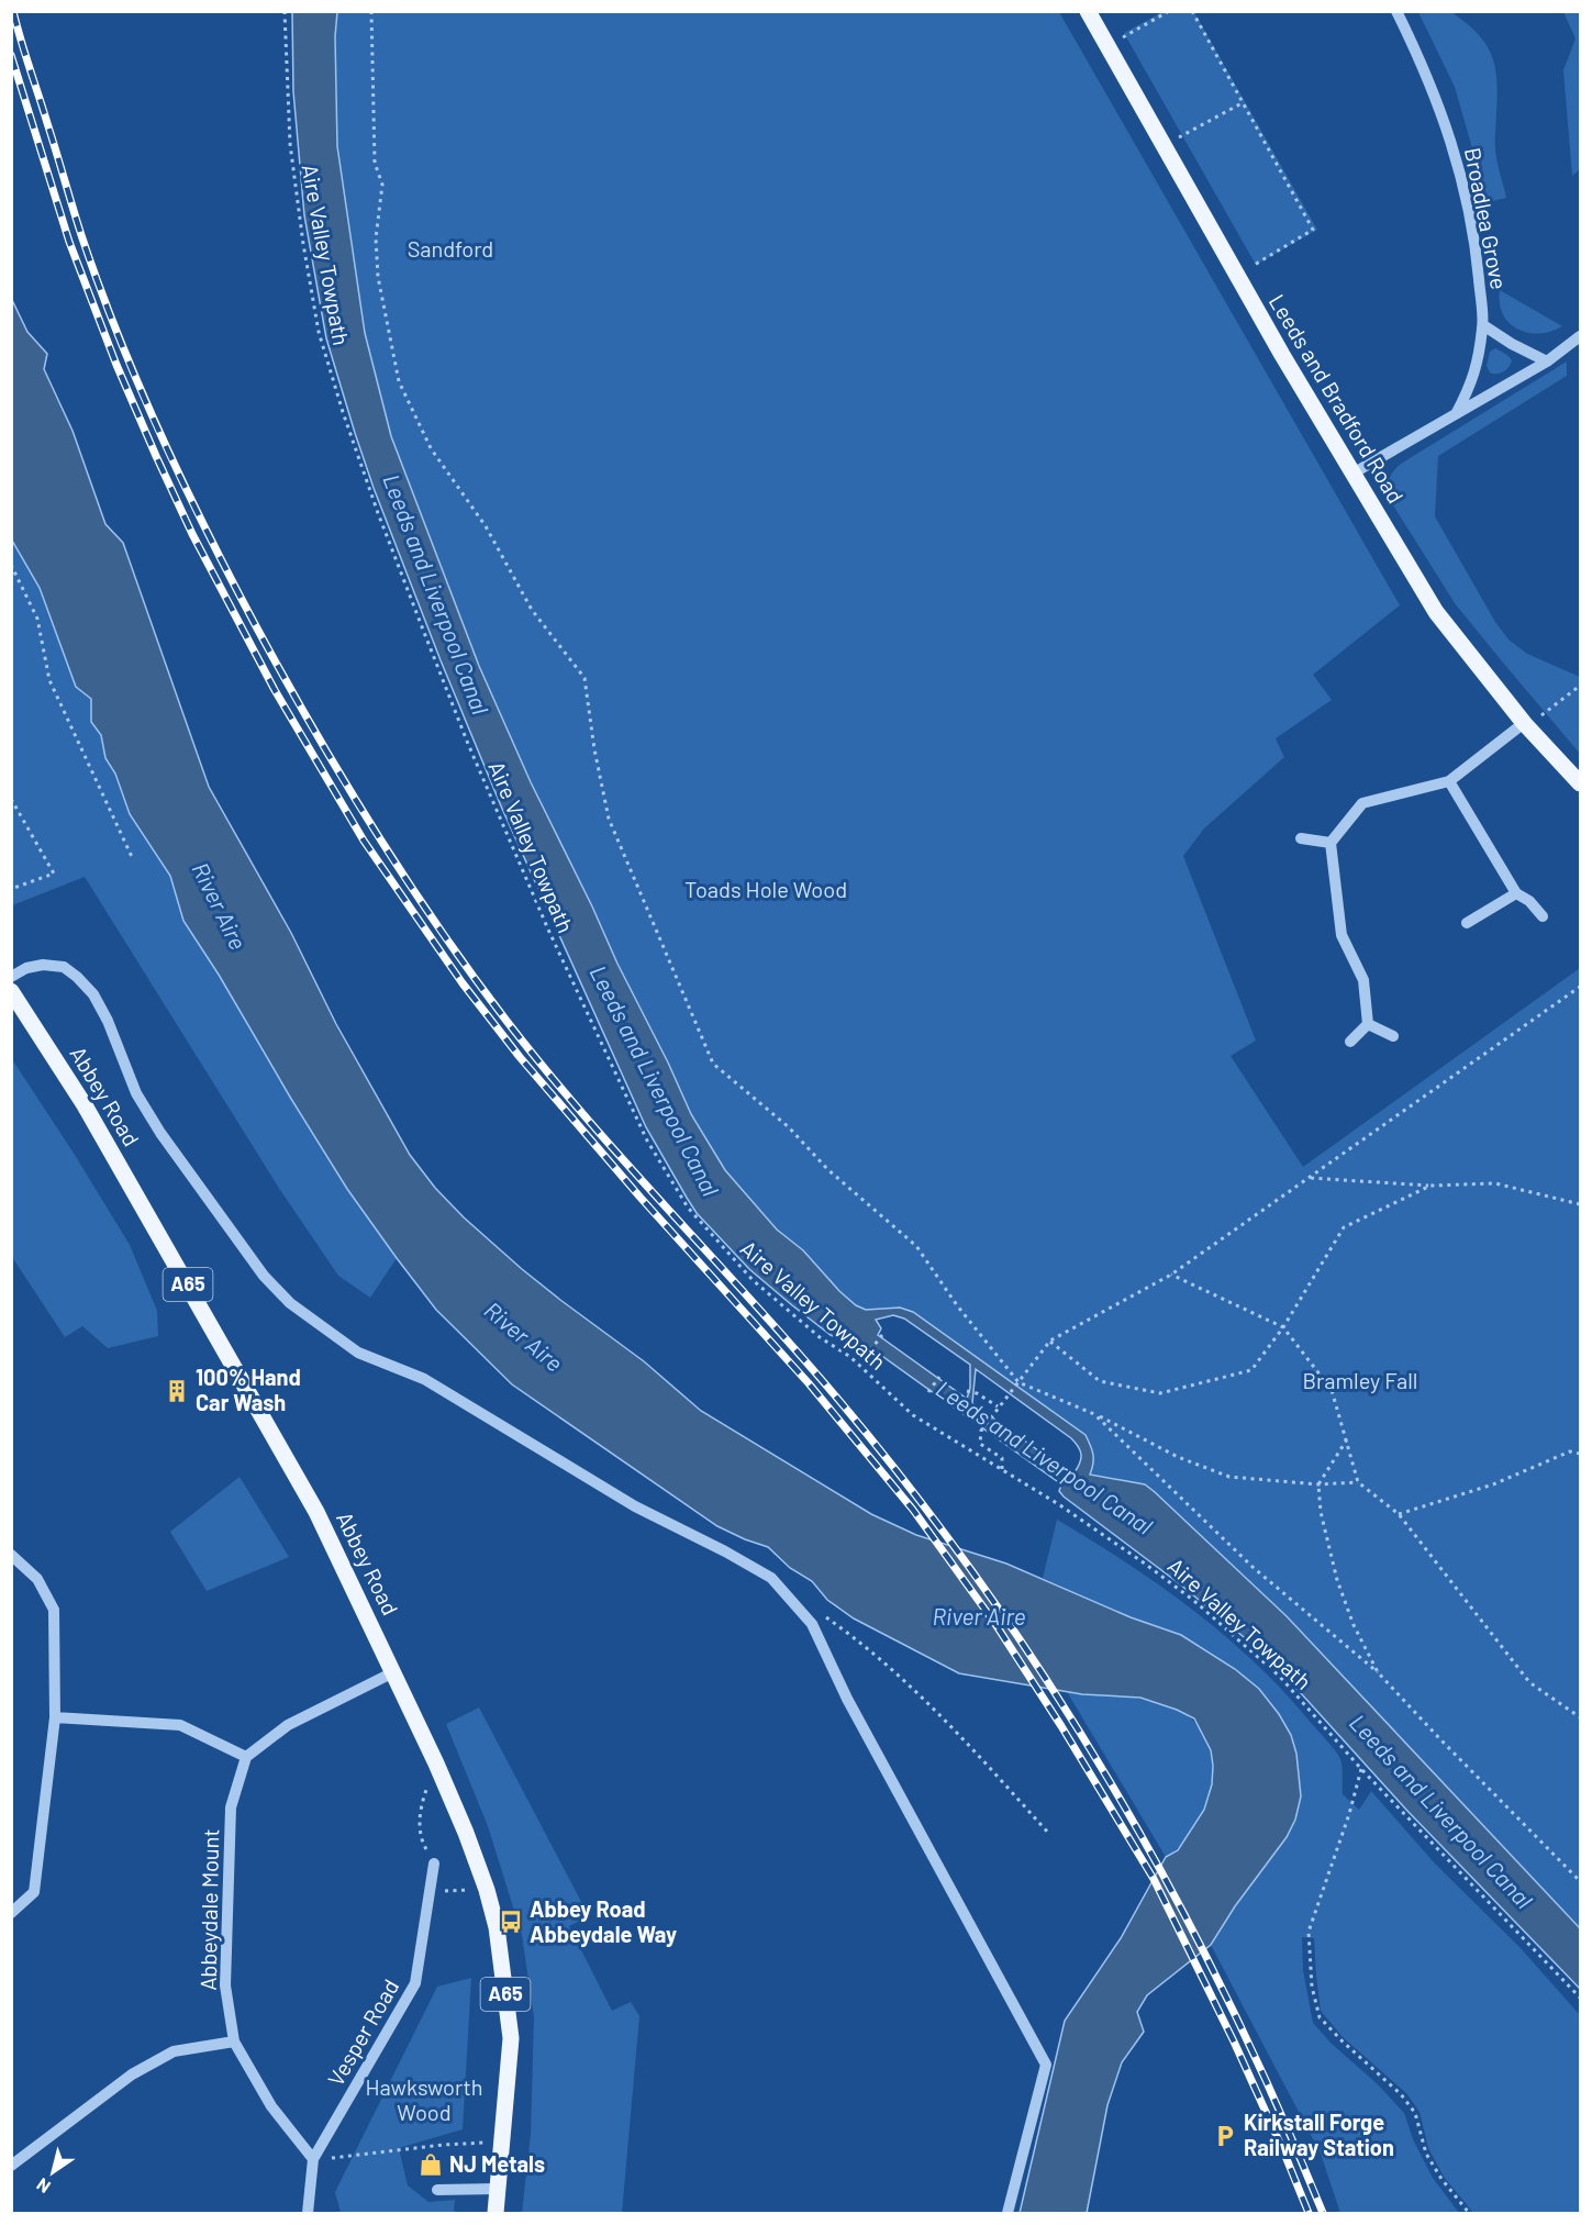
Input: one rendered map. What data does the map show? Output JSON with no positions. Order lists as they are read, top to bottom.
{
  "streets": {
    "main road": ["Leeds and Bradford Road", "Abbey Road", "A65"],
    "street": ["Broadlea Grove", "Abbeydale Mount", "Vesper Road"],
    "path": ["Aire Valley Towpath"]
  },
  "crossings": [
    ["Abbeydale Mount", "Vesper Road"]
  ],
  "water": ["Leeds and Liverpool Canal", "River Aire"],
  "parks": [
    "Sandford",
    "Toads Hole Wood",
    "Bramley Fall",
    "Hawksworth Wood"
  ],
  "places": {
    "building": ["100% Hand Car Wash"],
    "bus stop": ["Abbey Road Abbeydale Way"],
    "parking": ["Kirkstall Forge Railway Station"],
    "shop": ["NJ Metals"]
  },
  "north": "bottom left"
}
